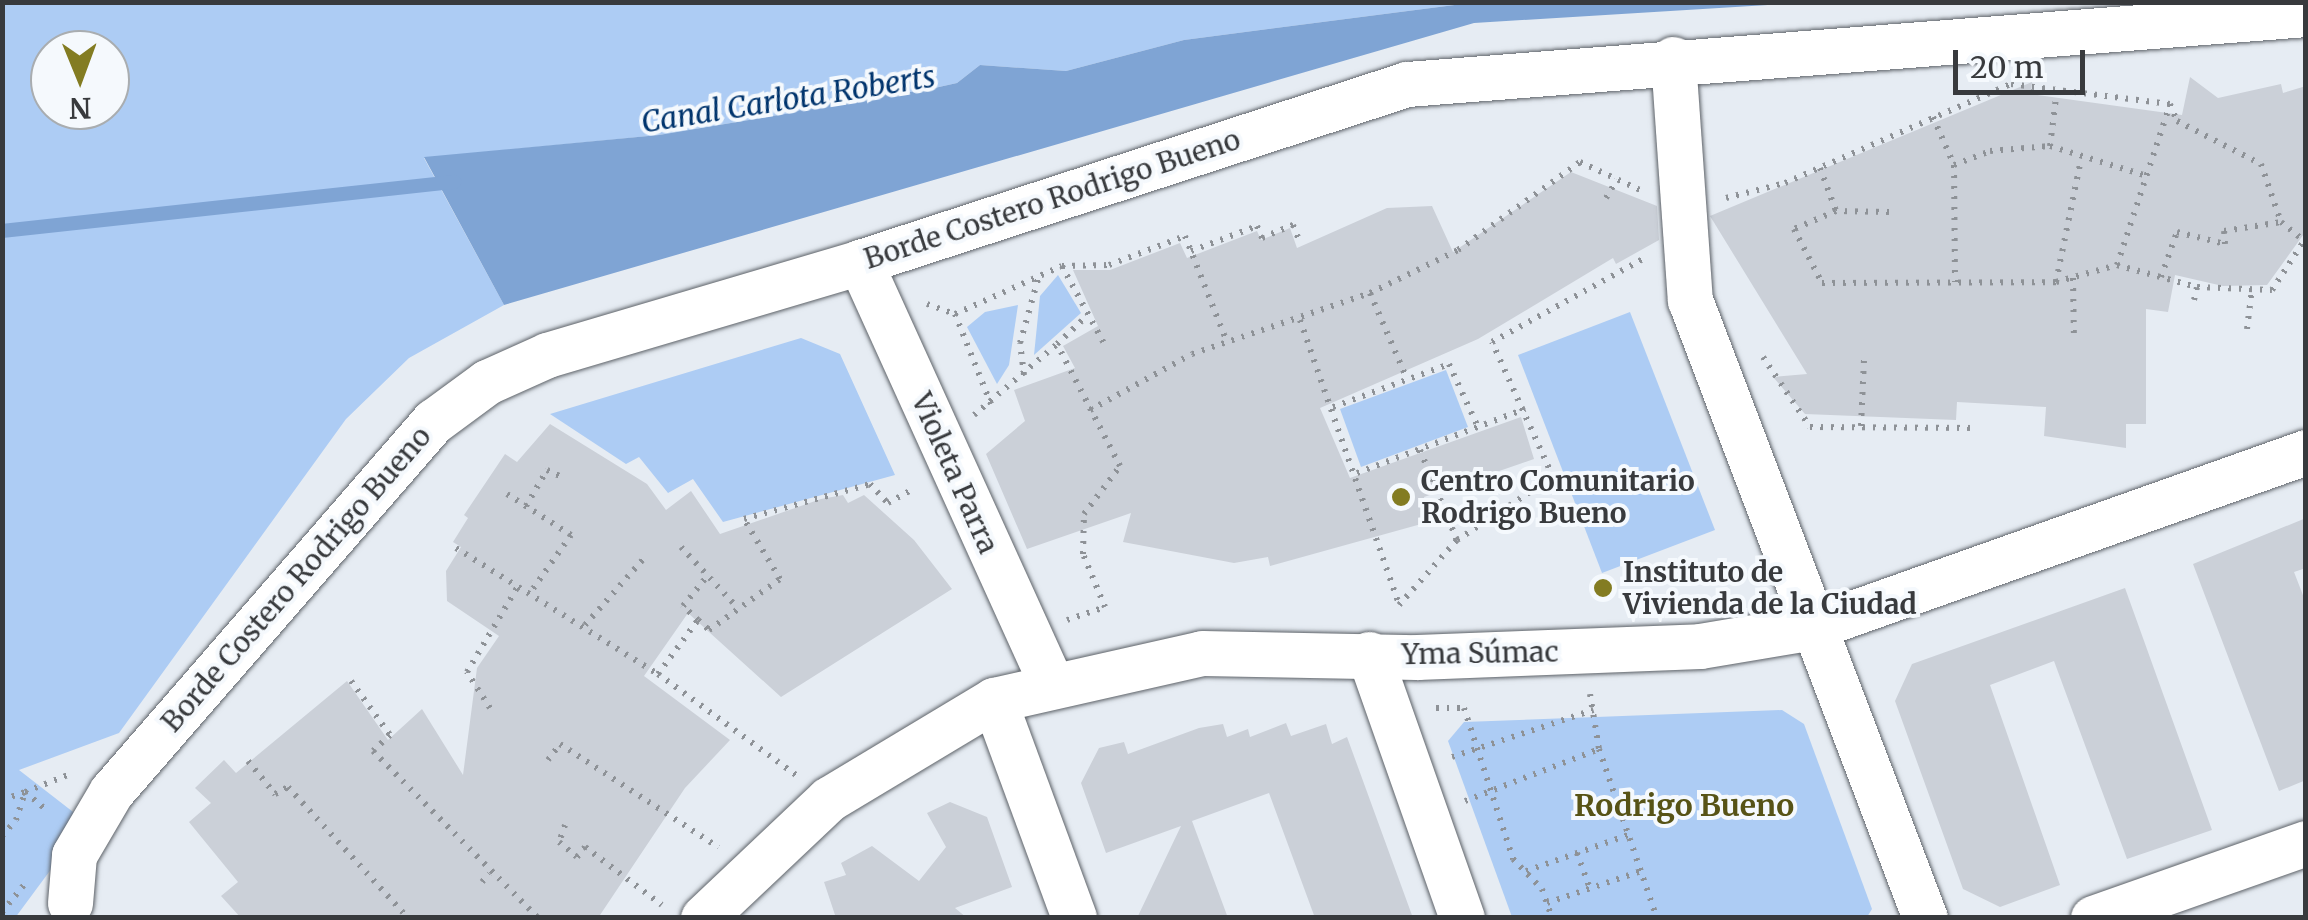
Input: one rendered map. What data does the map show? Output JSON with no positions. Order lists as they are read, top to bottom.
{
  "streets": {
    "street": ["Borde Costero Rodrigo Bueno", "Violeta Parra", "Yma Súmac"]
  },
  "crossings": [
    ["Borde Costero Rodrigo Bueno", "Violeta Parra"],
    ["Violeta Parra", "Yma Súmac"]
  ],
  "districts": ["Rodrigo Bueno"],
  "water": ["Canal Carlota Roberts"],
  "places": ["Centro Comunitario Rodrigo Bueno", "Instituto de Vivienda de la Ciudad"],
  "scale_bar": "20 m",
  "north": "bottom"
}
